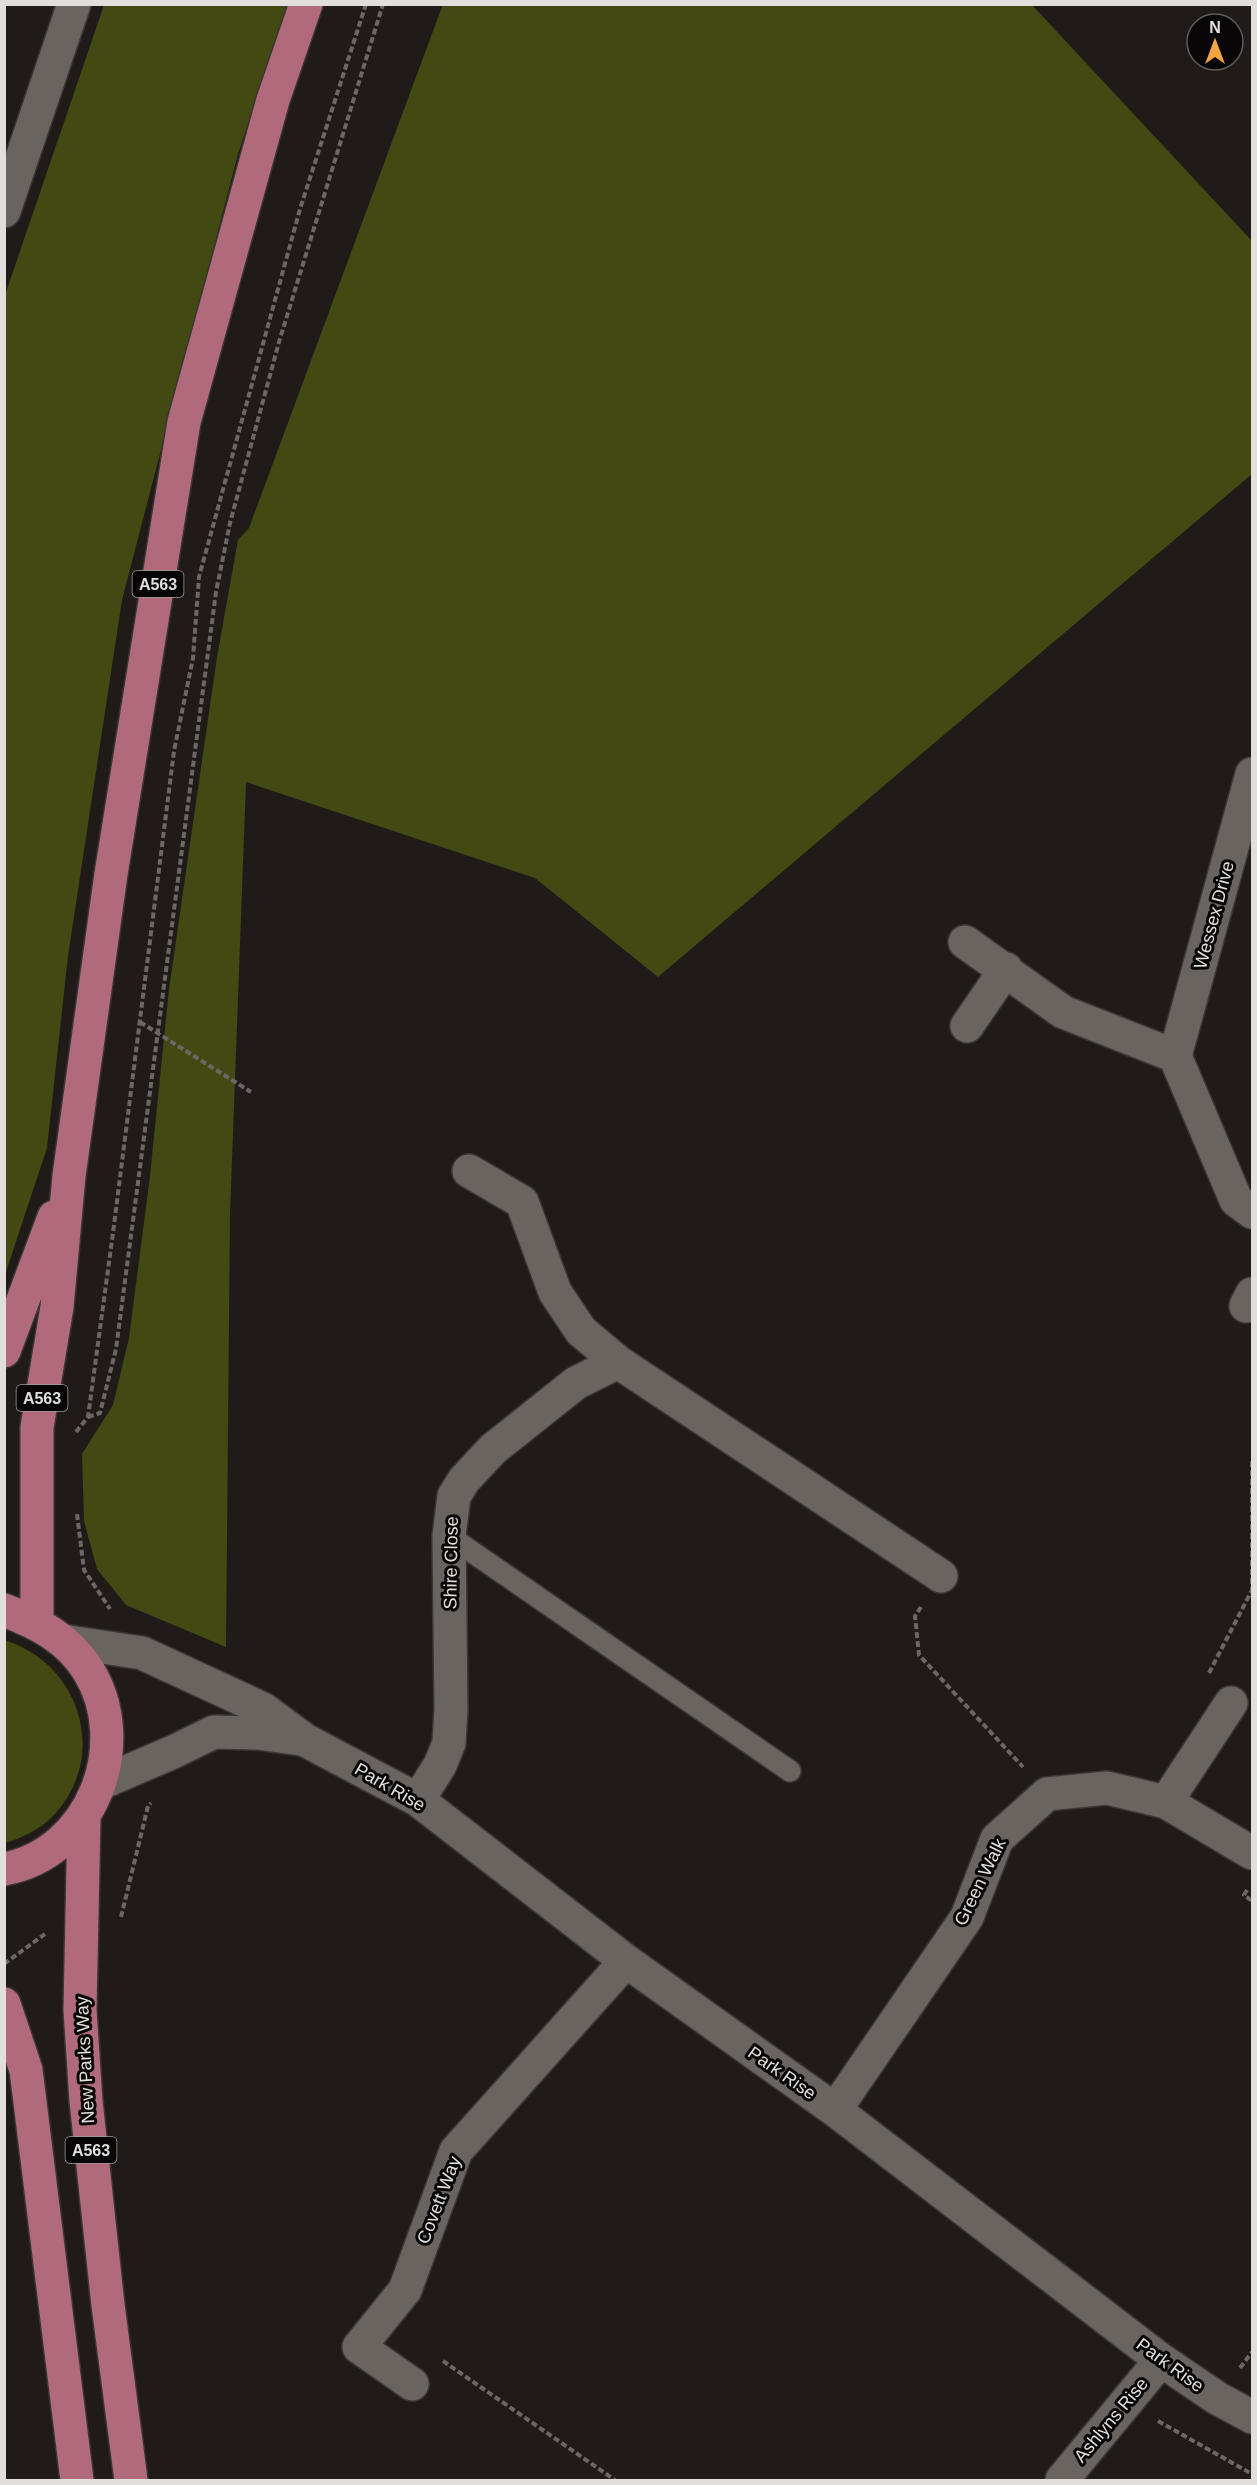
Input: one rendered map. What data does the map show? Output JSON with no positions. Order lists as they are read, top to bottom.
{
  "streets": {
    "highway": ["A563", "New Parks Way"],
    "street": [
      "Wessex Drive",
      "Shire Close",
      "Park Rise",
      "Green Walk",
      "Covett Way",
      "Ashlyns Rise"
    ]
  },
  "crossings": [
    ["Shire Close", "Park Rise"],
    ["Park Rise", "Green Walk"],
    ["Park Rise", "Covett Way"],
    ["Park Rise", "Ashlyns Rise"]
  ],
  "north": "top"
}
